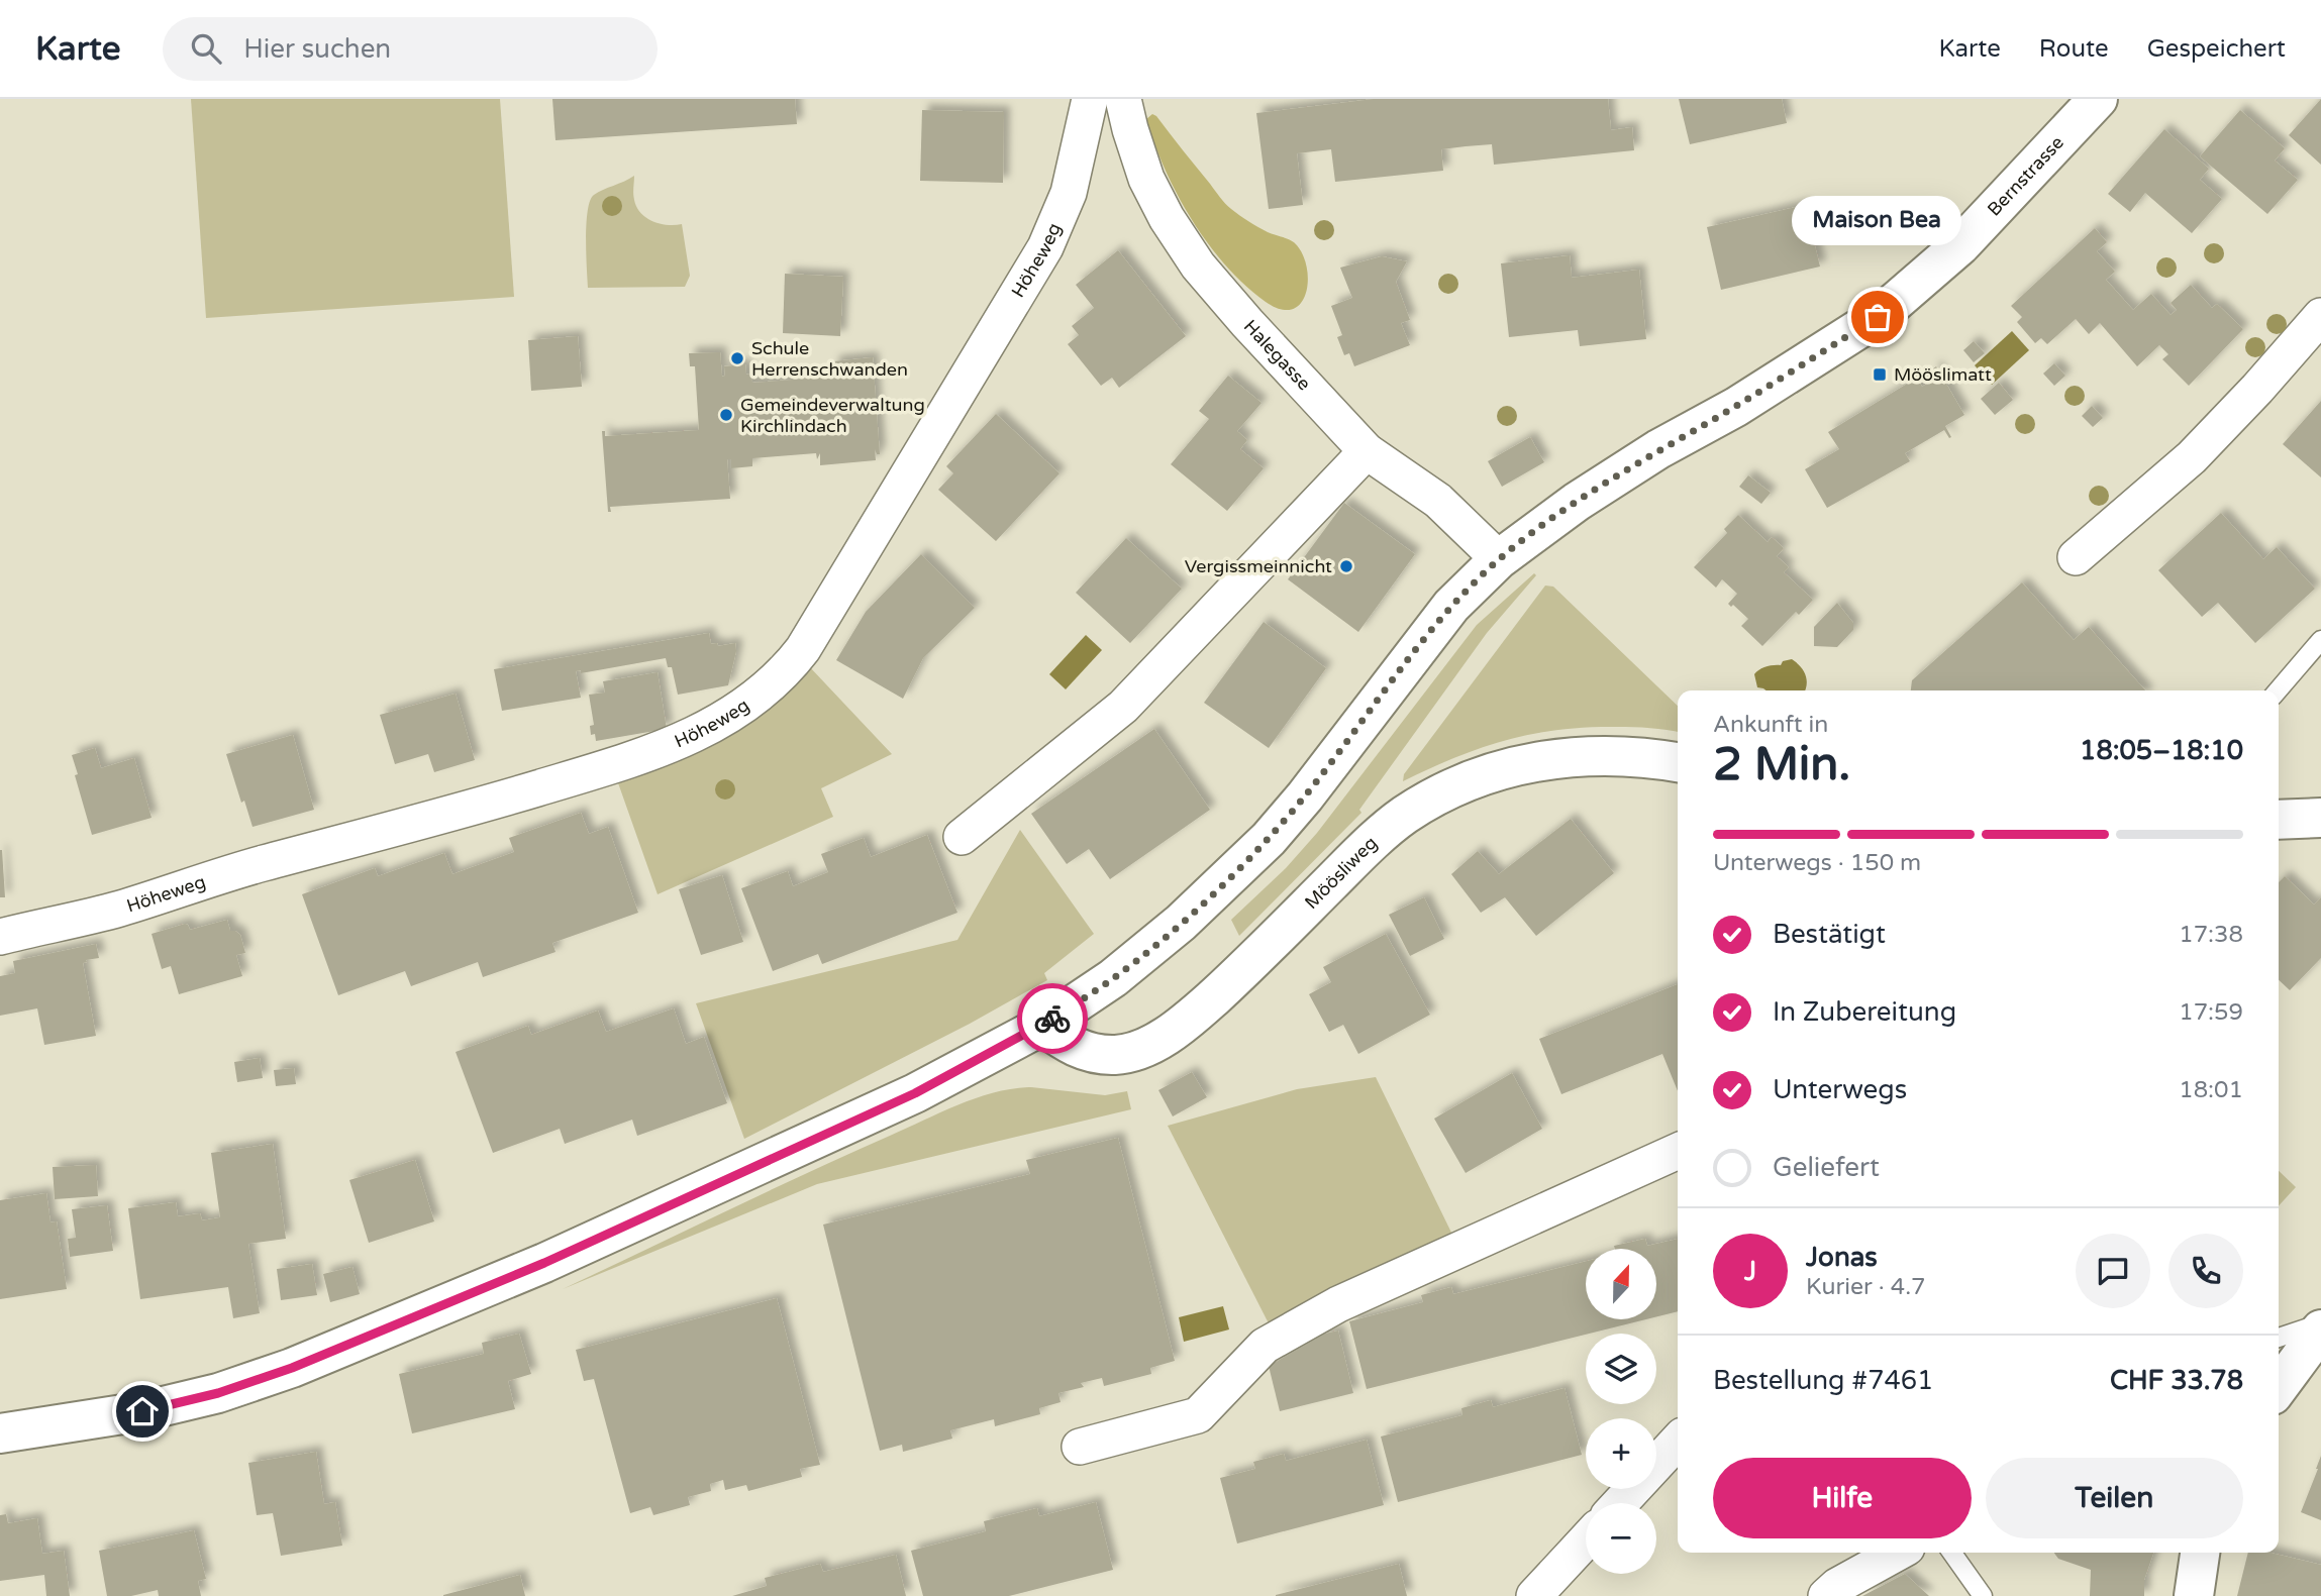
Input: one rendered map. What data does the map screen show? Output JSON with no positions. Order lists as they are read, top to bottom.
{
  "streets": {
    "main road": ["Bernstrasse", "Möösliweg"],
    "street": ["Höheweg", "Halegasse"]
  },
  "crossings": [
    ["Bernstrasse", "Halegasse"],
    ["Bernstrasse", "Möösliweg"]
  ],
  "places": {
    "other": [
      "Maison Bea",
      "Schule Herrenschwanden",
      "Gemeindeverwaltung Kirchlindach",
      "Vergissmeinnicht"
    ],
    "transit": ["Mööslimatt"]
  },
  "north": "top",
  "page": {
    "header": "Karte",
    "search": "Hier suchen",
    "nav": ["Karte", "Route", "Gespeichert"],
    "bubble": "Maison Bea",
    "heading": ["2 Min.", "Ankunft in", "18:05–18:10"],
    "panel": [
      "Jonas",
      "Kurier · 4.7",
      "Bestellung #7461",
      "CHF 33.78"
    ],
    "bar": "Unterwegs · 150 m",
    "list": [
      ["Bestätigt", "17:38"],
      ["In Zubereitung", "17:59"],
      ["Unterwegs", "18:01"],
      "Geliefert"
    ],
    "round": "J",
    "map_buttons": ["+", "−"],
    "buttons": ["Hilfe", "Teilen"]
  }
}
